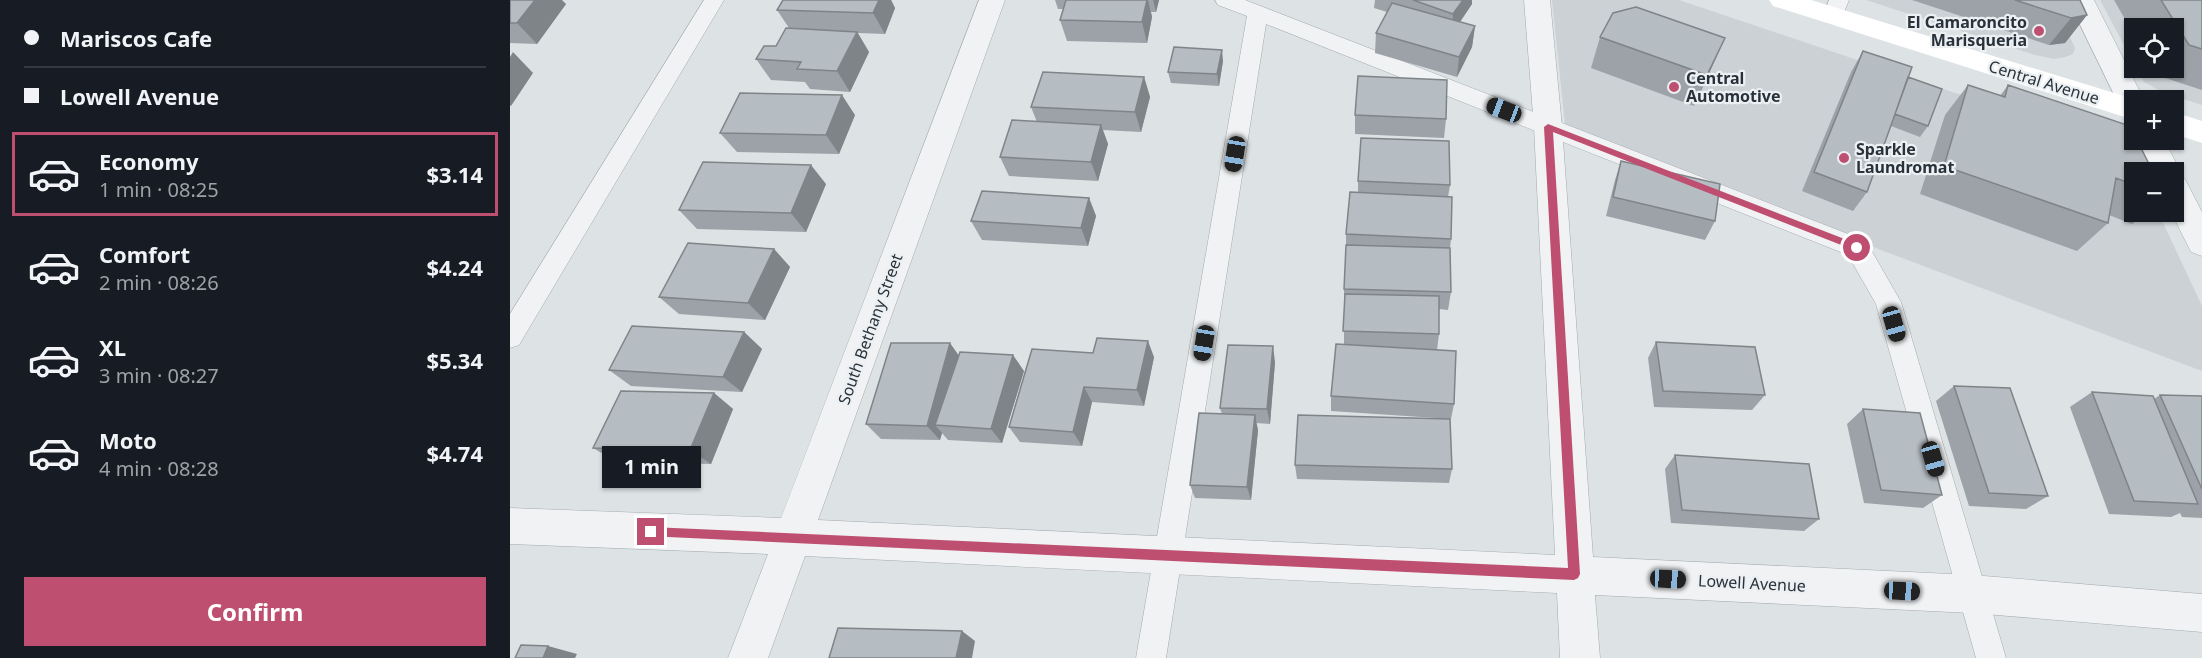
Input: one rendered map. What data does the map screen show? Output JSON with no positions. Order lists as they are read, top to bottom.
{
  "streets": {
    "main road": ["Central Avenue"],
    "street": ["South Bethany Street", "Lowell Avenue"]
  },
  "crossings": [
    ["South Bethany Street", "Lowell Avenue"]
  ],
  "places": ["El Camaroncito Marisqueria", "Central Automotive", "Sparkle Laundromat"],
  "page": {
    "banner": ["Mariscos Cafe", "Lowell Avenue"],
    "map_buttons": ["+", "−"],
    "list": [
      {
        "name": "Economy",
        "note": "1 min · 08:25",
        "value": "$3.14"
      },
      {
        "name": "Comfort",
        "note": "2 min · 08:26",
        "value": "$4.24"
      },
      {
        "name": "XL",
        "note": "3 min · 08:27",
        "value": "$5.34"
      },
      {
        "name": "Moto",
        "note": "4 min · 08:28",
        "value": "$4.74"
      }
    ],
    "bubble": "1 min",
    "buttons": "Confirm"
  }
}
